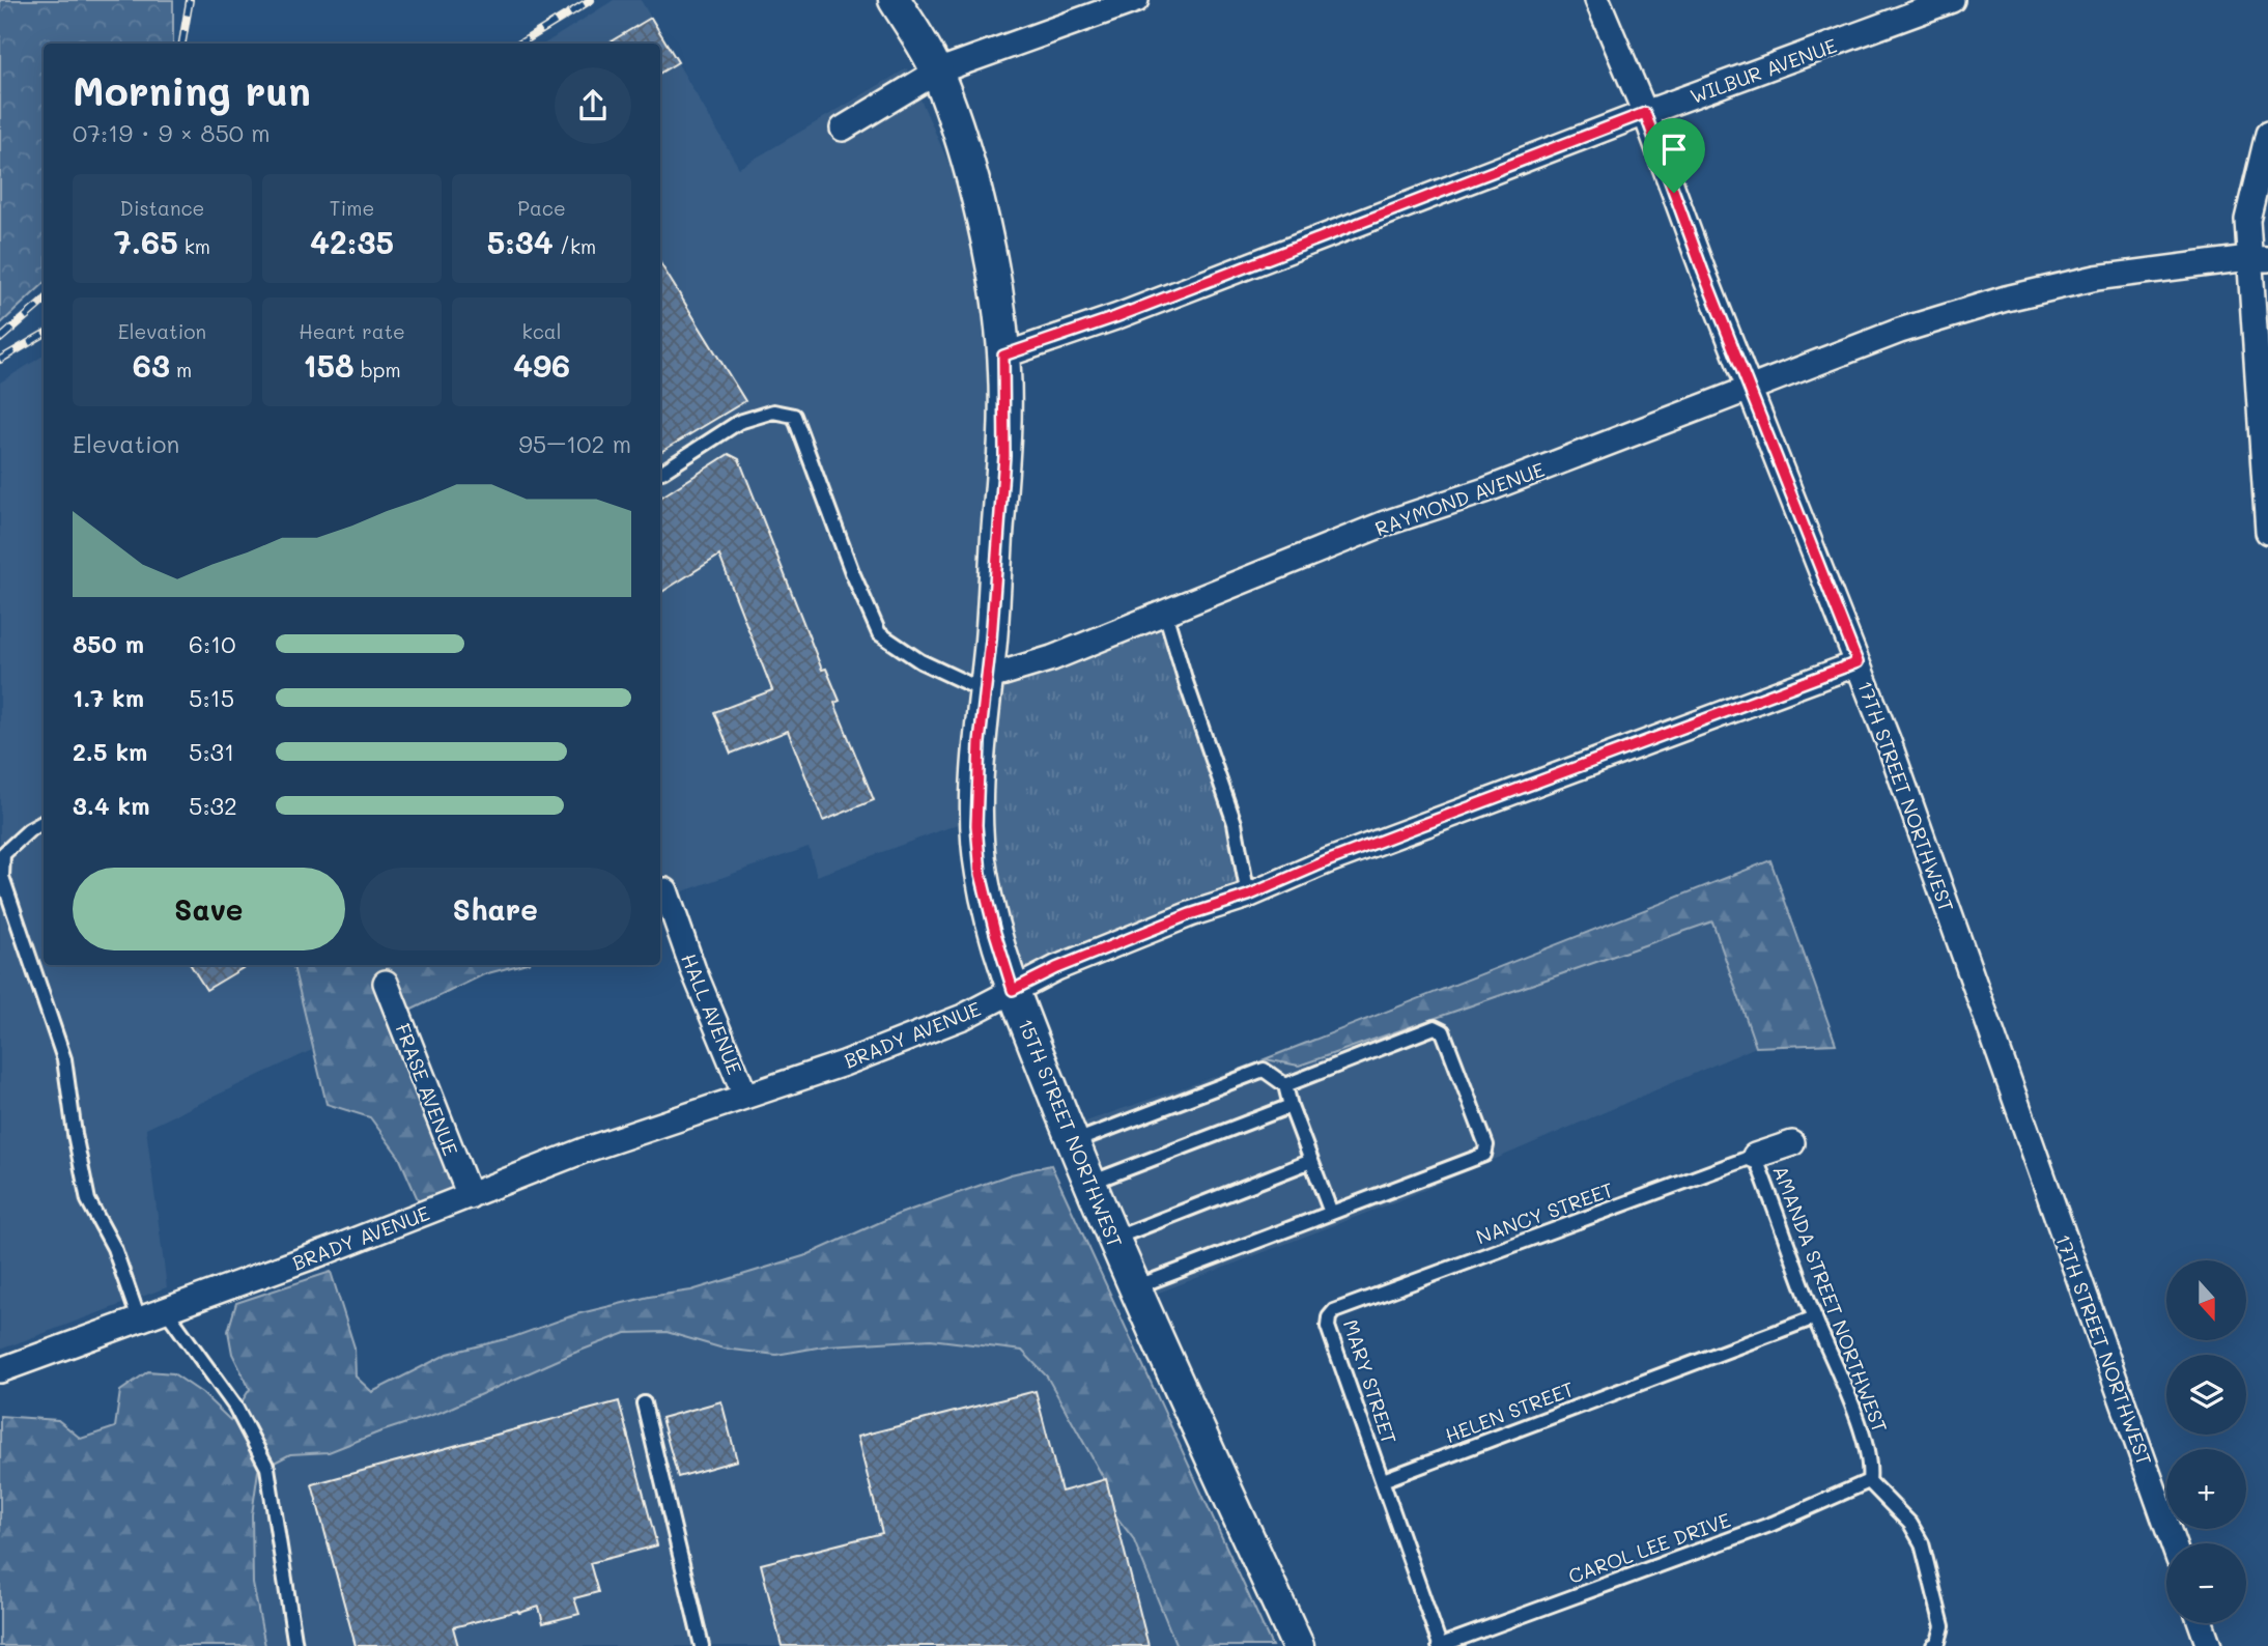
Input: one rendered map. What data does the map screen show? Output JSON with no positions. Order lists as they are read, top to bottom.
{
  "streets": {
    "street": [
      "WILBUR AVENUE",
      "RAYMOND AVENUE",
      "17TH STREET NORTHWEST",
      "HALL AVENUE",
      "BRADY AVENUE",
      "FRASE AVENUE",
      "15TH STREET NORTHWEST"
    ],
    "lane": [
      "NANCY STREET",
      "AMANDA STREET NORTHWEST",
      "MARY STREET",
      "HELEN STREET",
      "CAROL LEE DRIVE"
    ]
  },
  "crossings": [
    ["WILBUR AVENUE", "17TH STREET NORTHWEST"],
    ["WILBUR AVENUE", "15TH STREET NORTHWEST"],
    ["RAYMOND AVENUE", "17TH STREET NORTHWEST"],
    ["RAYMOND AVENUE", "15TH STREET NORTHWEST"],
    ["17TH STREET NORTHWEST", "BRADY AVENUE"],
    ["HALL AVENUE", "BRADY AVENUE"],
    ["BRADY AVENUE", "FRASE AVENUE"],
    ["BRADY AVENUE", "15TH STREET NORTHWEST"],
    ["NANCY STREET", "AMANDA STREET NORTHWEST"],
    ["NANCY STREET", "MARY STREET"],
    ["AMANDA STREET NORTHWEST", "HELEN STREET"],
    ["AMANDA STREET NORTHWEST", "CAROL LEE DRIVE"],
    ["MARY STREET", "HELEN STREET"]
  ],
  "north": "bottom",
  "page": {
    "heading": ["Morning run", "07:19 · 9 × 850 m"],
    "stats": [
      ["Distance", "7.65 km"],
      ["Time", "42:35"],
      ["Pace", "5:34 /km"],
      ["Elevation", "63 m"],
      ["Heart rate", "158 bpm"],
      ["kcal", "496"]
    ],
    "chart": ["Elevation", "95–102 m"],
    "list": [
      {
        "name": "850 m",
        "note": "6:10"
      },
      {
        "name": "1.7 km",
        "note": "5:15"
      },
      {
        "name": "2.5 km",
        "note": "5:31"
      },
      {
        "name": "3.4 km",
        "note": "5:32"
      }
    ],
    "buttons": ["Save", "Share"],
    "map_buttons": ["+", "−"]
  }
}
